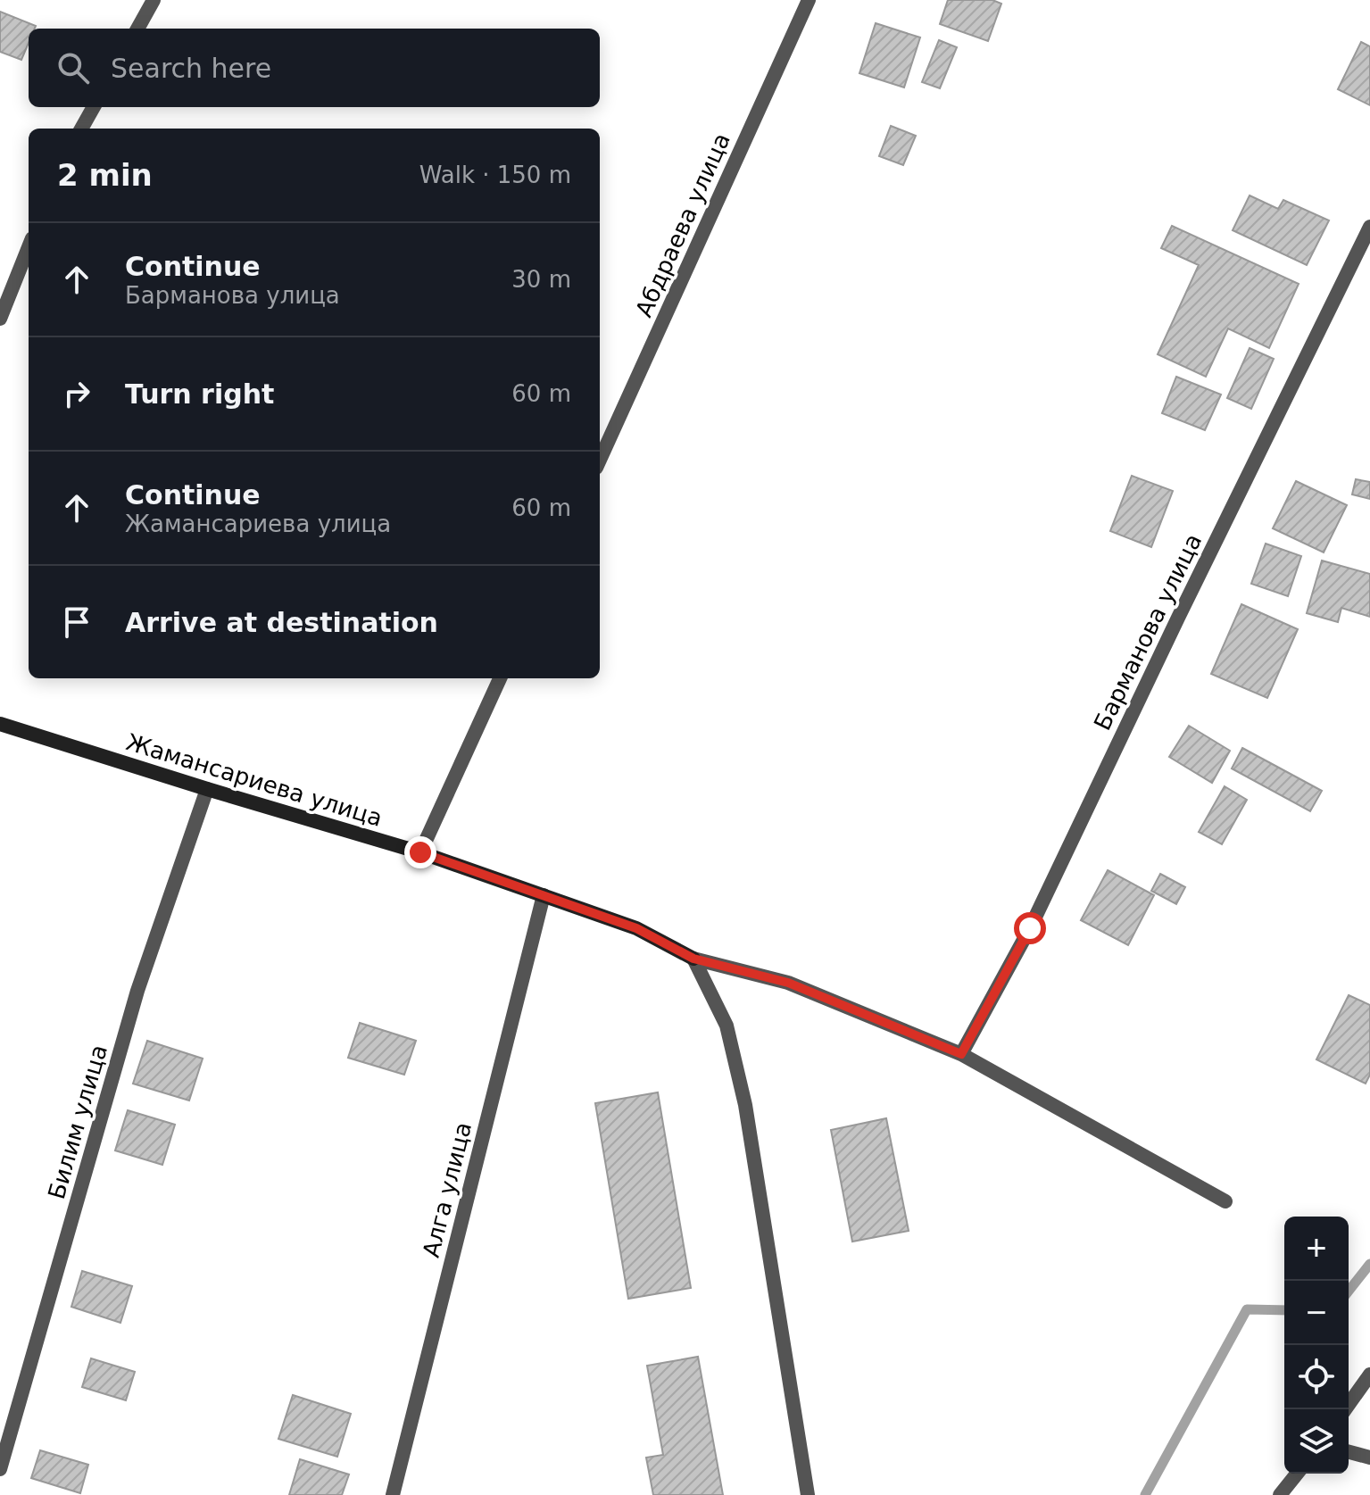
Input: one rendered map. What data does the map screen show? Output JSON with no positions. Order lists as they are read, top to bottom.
{
  "streets": {
    "street": [
      "Абдраева улица",
      "Барманова улица",
      "Жамансариева улица",
      "Билим улица",
      "Алга улица"
    ]
  },
  "crossings": [
    ["Жамансариева улица", "Билим улица"],
    ["Жамансариева улица", "Алга улица"]
  ],
  "page": {
    "search": "Search here",
    "heading": ["2 min", "Walk · 150 m"],
    "list": [
      ["Continue", "Барманова улица", "30 m"],
      ["Turn right", "60 m"],
      ["Continue", "Жамансариева улица", "60 m"],
      "Arrive at destination"
    ],
    "map_buttons": ["+", "−"]
  }
}
